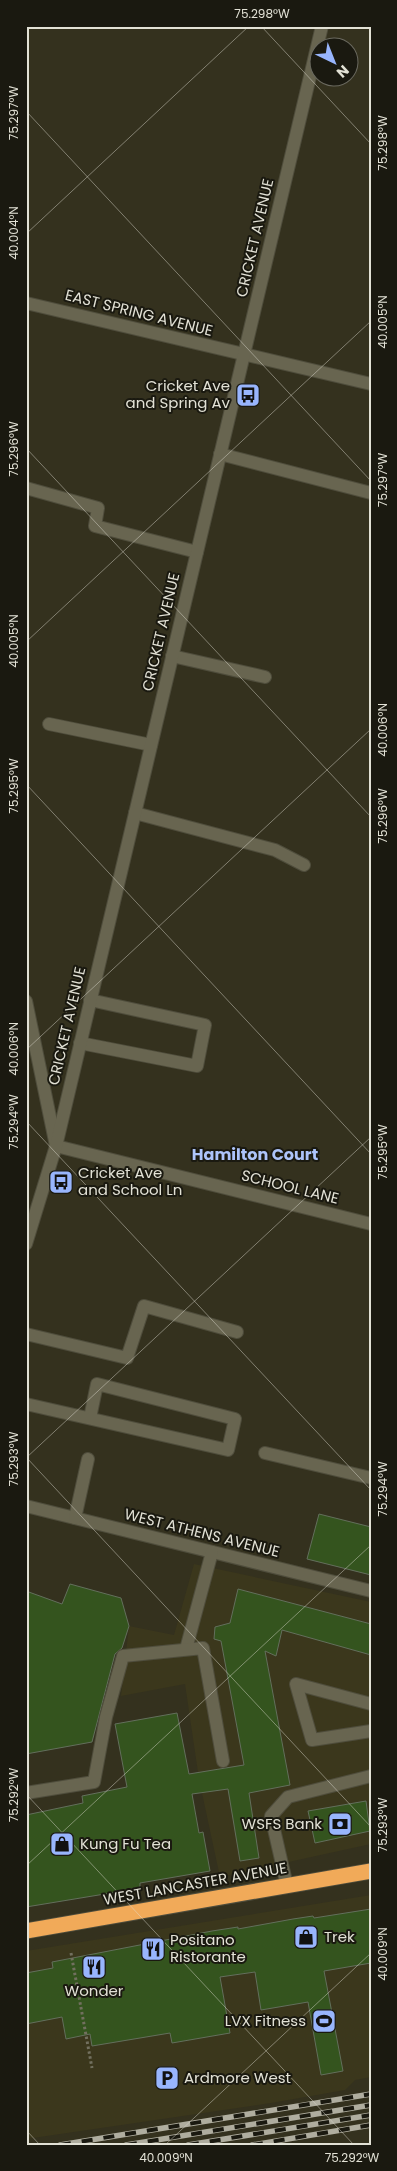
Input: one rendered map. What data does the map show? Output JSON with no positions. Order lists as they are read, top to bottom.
{
  "streets": {
    "highway": ["WEST LANCASTER AVENUE"],
    "street": [
      "CRICKET AVENUE",
      "EAST SPRING AVENUE",
      "SCHOOL LANE",
      "WEST ATHENS AVENUE"
    ]
  },
  "crossings": [
    ["CRICKET AVENUE", "EAST SPRING AVENUE"],
    ["CRICKET AVENUE", "SCHOOL LANE"]
  ],
  "districts": ["Hamilton Court"],
  "places": {
    "bus stop": ["Cricket Ave and Spring Av", "Cricket Ave and School Ln"],
    "bank": ["WSFS Bank"],
    "shop": ["Kung Fu Tea", "Trek"],
    "restaurant": ["Positano Ristorante", "Wonder"],
    "sports": ["LVX Fitness"],
    "parking": ["Ardmore West"]
  },
  "north": "bottom right",
  "coordinates": [
    "75.298°W",
    "75.297°W",
    "40.004°N",
    "40.005°N",
    "75.296°W",
    "40.006°N",
    "75.295°W",
    "75.294°W",
    "75.293°W",
    "75.292°W",
    "40.009°N"
  ]
}
